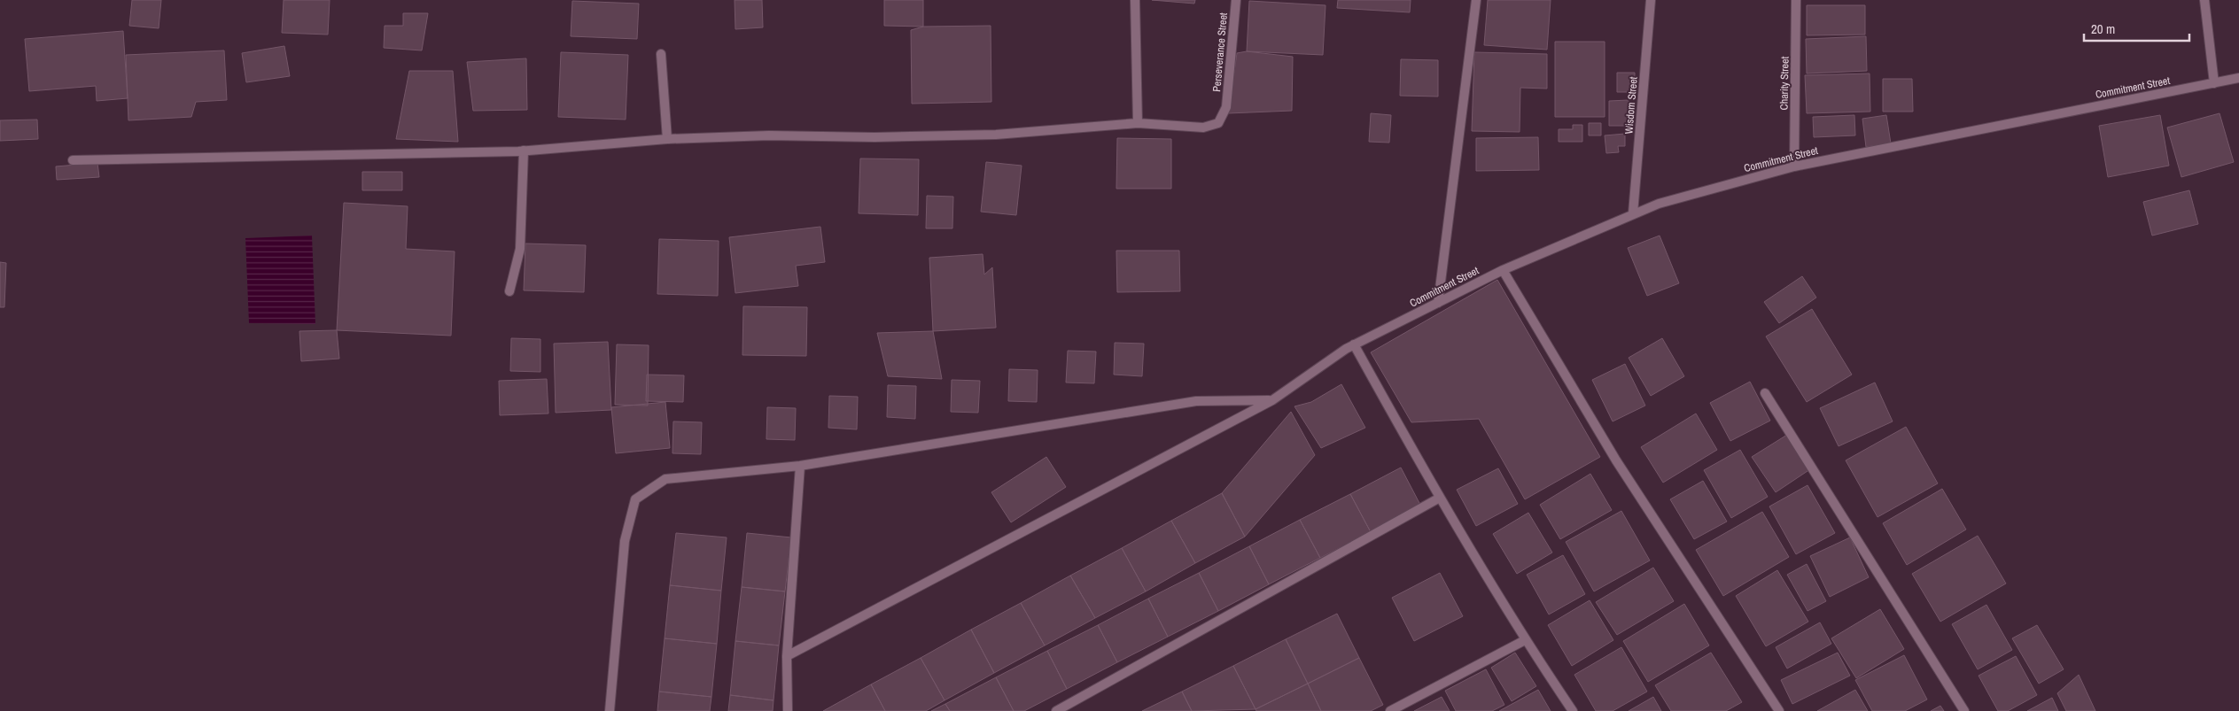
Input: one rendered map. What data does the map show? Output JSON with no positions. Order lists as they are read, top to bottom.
{
  "streets": {
    "street": [
      "Perseverance Street",
      "Charity Street",
      "Commitment Street",
      "Wisdom Street"
    ]
  },
  "crossings": [
    ["Charity Street", "Commitment Street"],
    ["Commitment Street", "Wisdom Street"]
  ],
  "scale_bar": "20 m"
}
